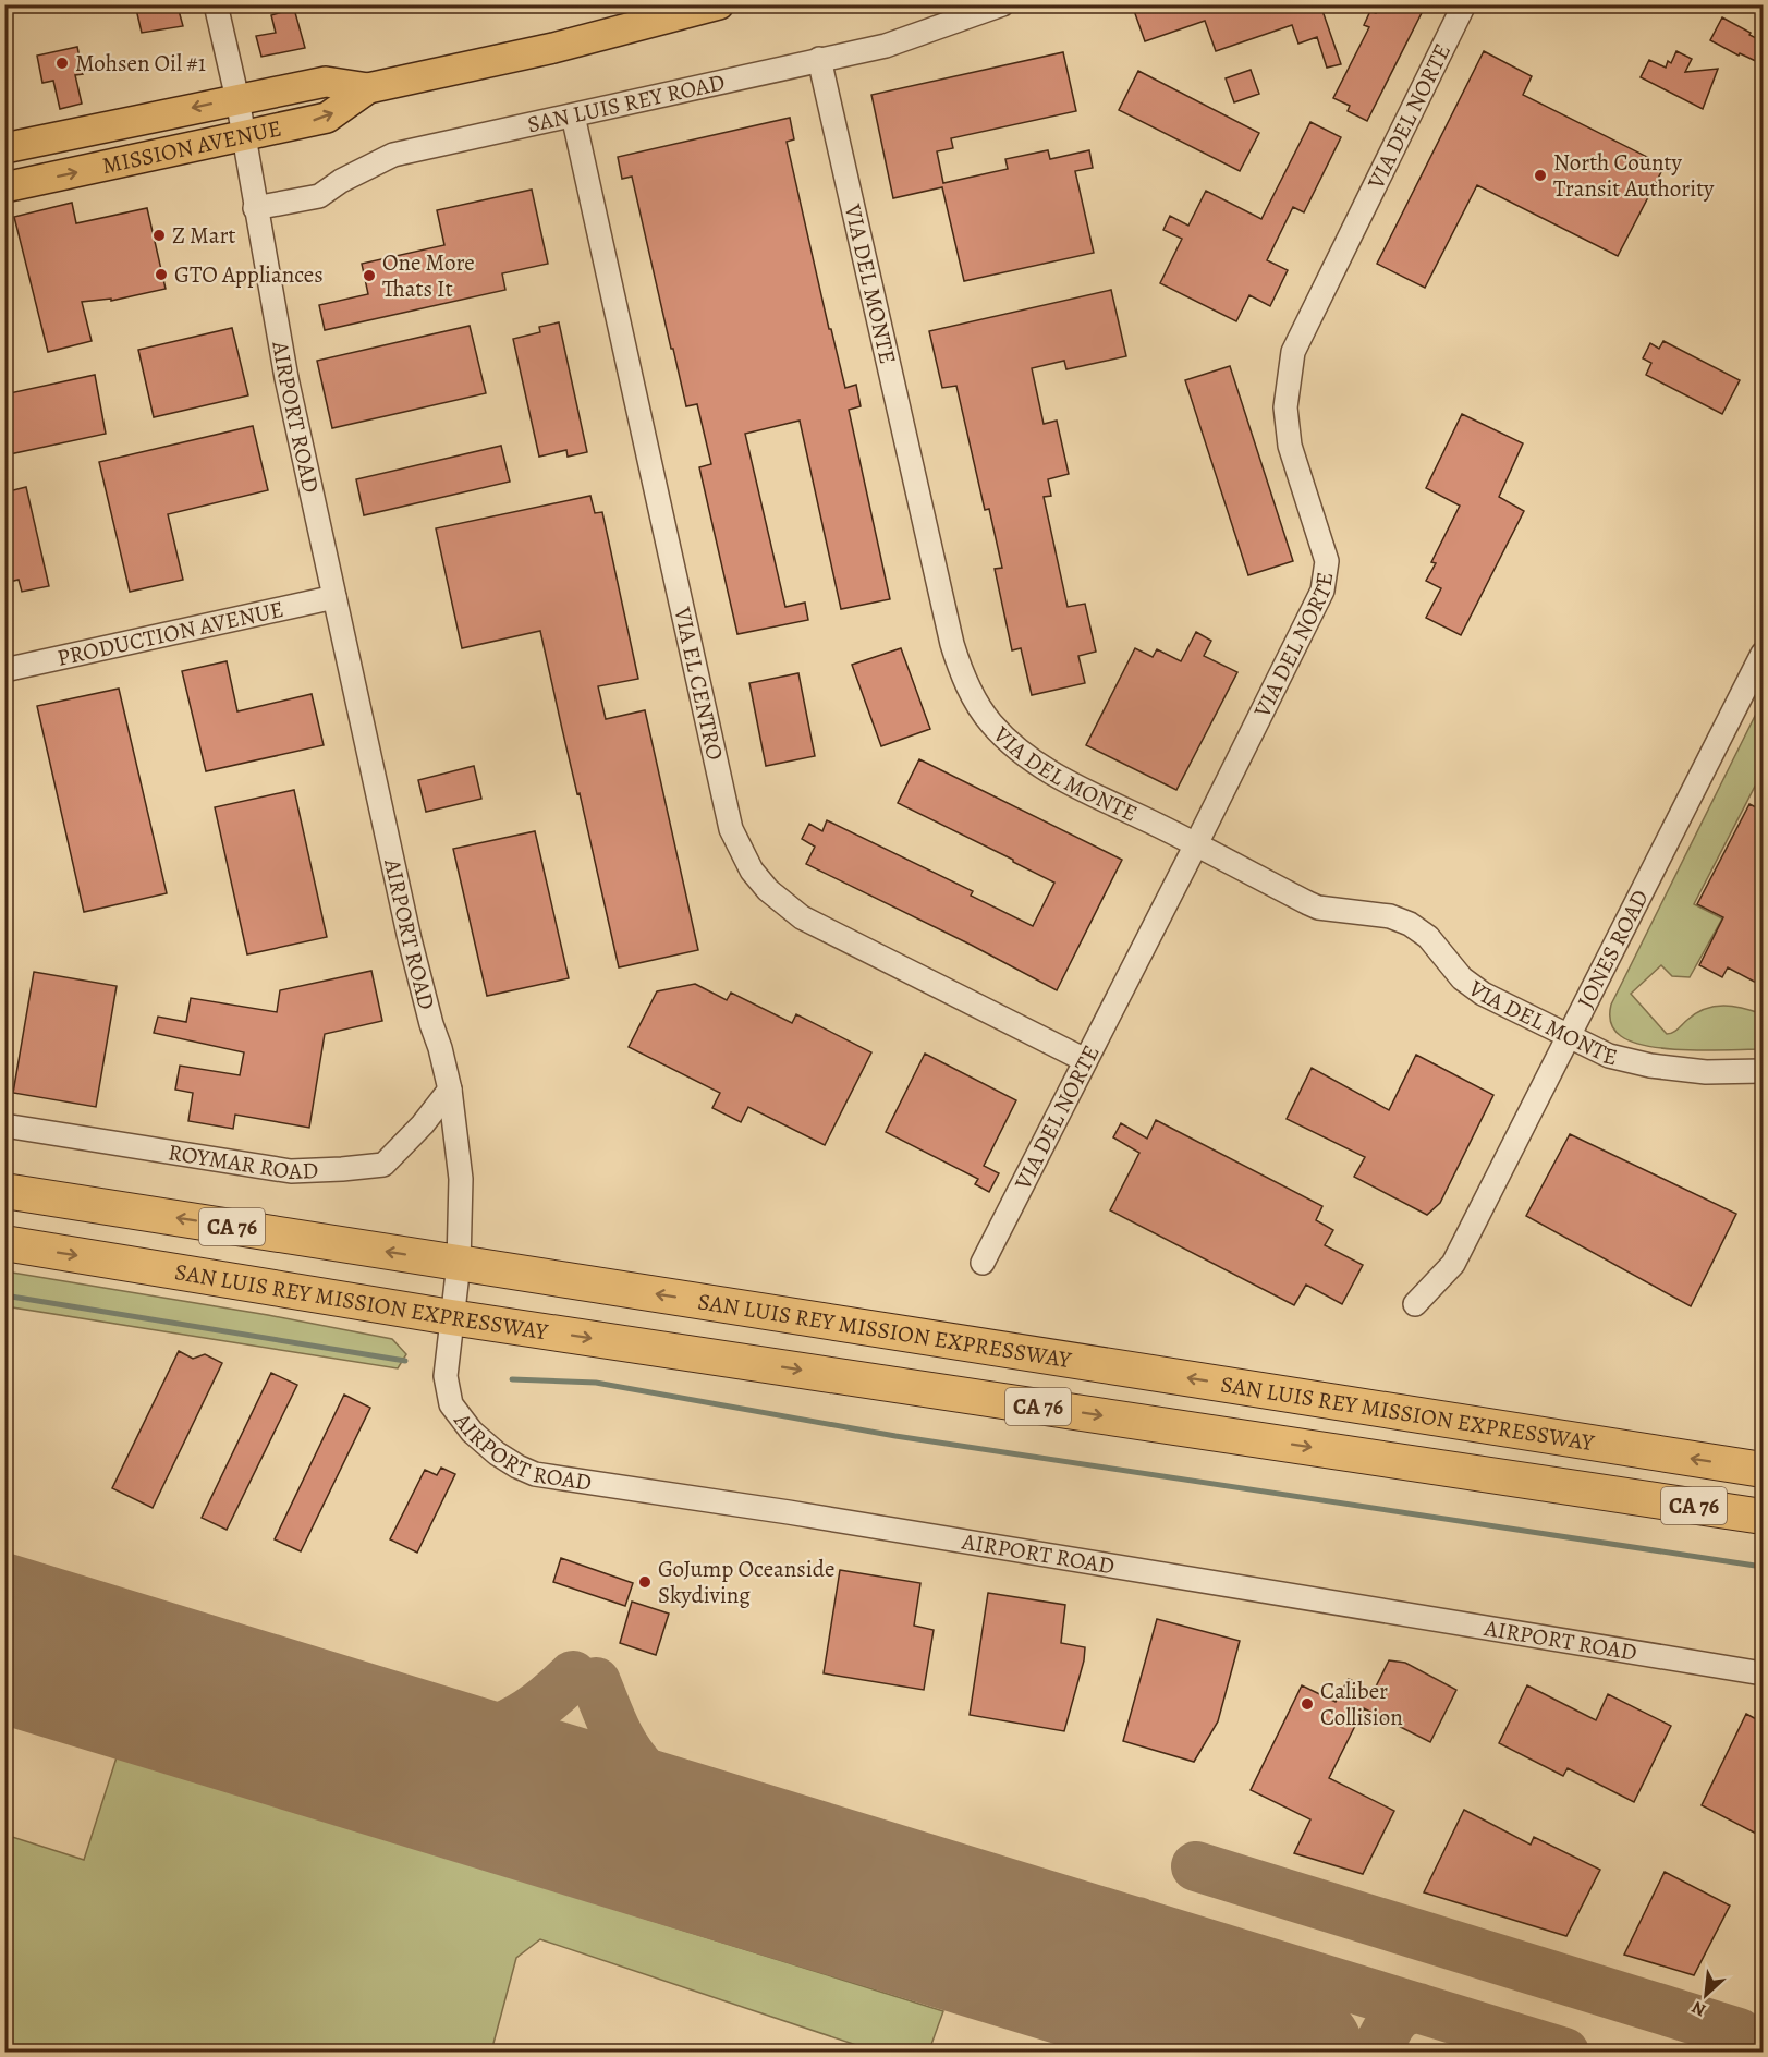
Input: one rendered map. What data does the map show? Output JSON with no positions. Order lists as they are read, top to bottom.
{
  "streets": {
    "highway": ["CA 76", "SAN LUIS REY MISSION EXPRESSWAY"],
    "main road": ["MISSION AVENUE"],
    "street": [
      "SAN LUIS REY ROAD",
      "VIA DEL NORTE",
      "VIA DEL MONTE",
      "AIRPORT ROAD",
      "PRODUCTION AVENUE",
      "VIA EL CENTRO",
      "JONES ROAD",
      "ROYMAR ROAD"
    ]
  },
  "crossings": [
    ["SAN LUIS REY ROAD", "VIA DEL MONTE"],
    ["SAN LUIS REY ROAD", "AIRPORT ROAD"],
    ["SAN LUIS REY ROAD", "VIA EL CENTRO"],
    ["VIA DEL NORTE", "VIA DEL MONTE"],
    ["VIA DEL NORTE", "VIA EL CENTRO"],
    ["MISSION AVENUE", "AIRPORT ROAD"],
    ["VIA DEL MONTE", "JONES ROAD"],
    ["AIRPORT ROAD", "PRODUCTION AVENUE"],
    ["AIRPORT ROAD", "ROYMAR ROAD"],
    ["AIRPORT ROAD", "SAN LUIS REY MISSION EXPRESSWAY"]
  ],
  "places": [
    "Mohsen Oil #1",
    "North County Transit Authority",
    "Z Mart",
    "GTO Appliances",
    "One More Thats It",
    "GoJump Oceanside Skydiving",
    "Caliber Collision"
  ],
  "north": "bottom left"
}
